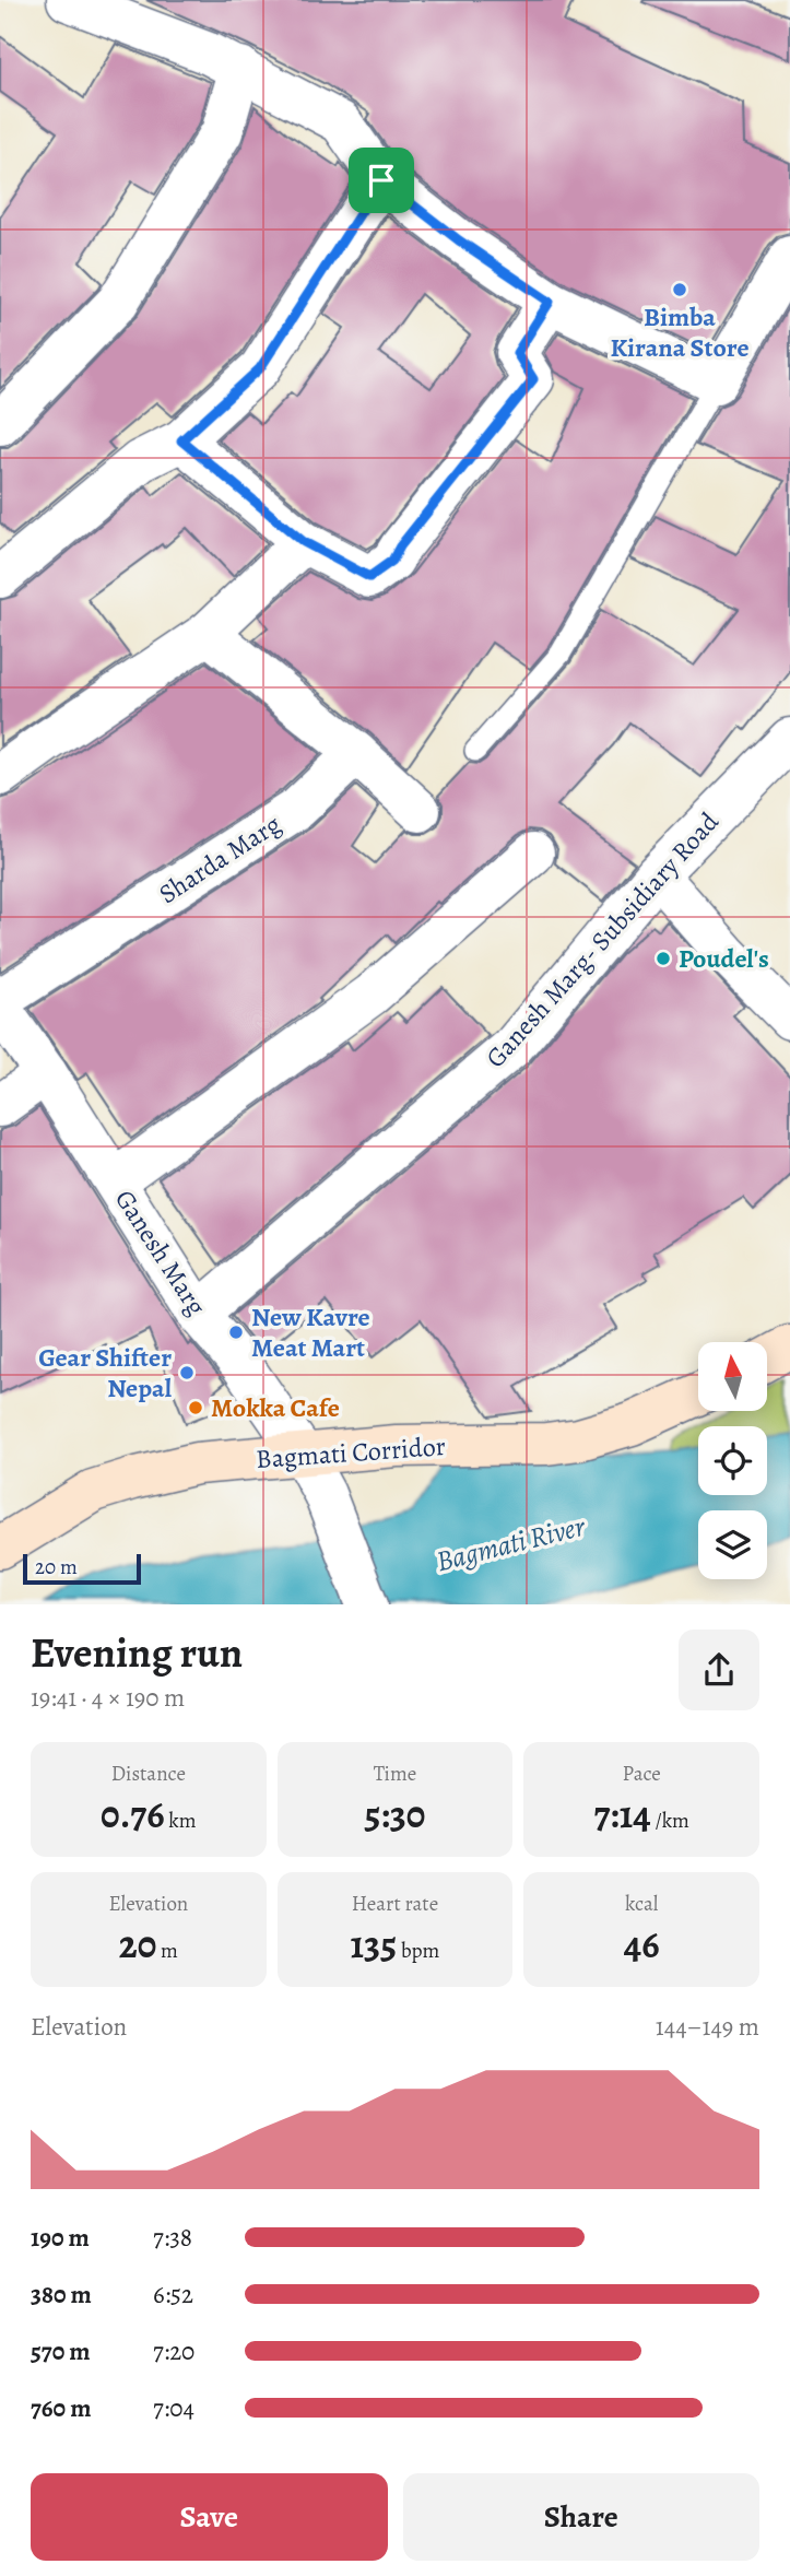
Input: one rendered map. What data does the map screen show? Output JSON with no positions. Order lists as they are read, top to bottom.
{
  "streets": {
    "main road": ["Bagmati Corridor"],
    "street": ["Sharda Marg", "Ganesh Marg- Subsidiary Road", "Ganesh Marg"]
  },
  "crossings": [
    ["Ganesh Marg- Subsidiary Road", "Ganesh Marg"],
    ["Ganesh Marg", "Bagmati Corridor"]
  ],
  "water": ["Bagmati River"],
  "places": [
    "Bimba Kirana Store",
    "Poudel's",
    "New Kavre Meat Mart",
    "Gear Shifter Nepal",
    "Mokka Cafe"
  ],
  "scale_bar": "20 m",
  "north": "top",
  "page": {
    "scale": "20 m",
    "heading": ["Evening run", "19:41 · 4 × 190 m"],
    "stats": [
      ["Distance", "0.76 km"],
      ["Time", "5:30"],
      ["Pace", "7:14 /km"],
      ["Elevation", "20 m"],
      ["Heart rate", "135 bpm"],
      ["kcal", "46"]
    ],
    "chart": ["Elevation", "144–149 m"],
    "list": [
      {
        "name": "190 m",
        "note": "7:38"
      },
      {
        "name": "380 m",
        "note": "6:52"
      },
      {
        "name": "570 m",
        "note": "7:20"
      },
      {
        "name": "760 m",
        "note": "7:04"
      }
    ],
    "buttons": ["Save", "Share"]
  }
}
